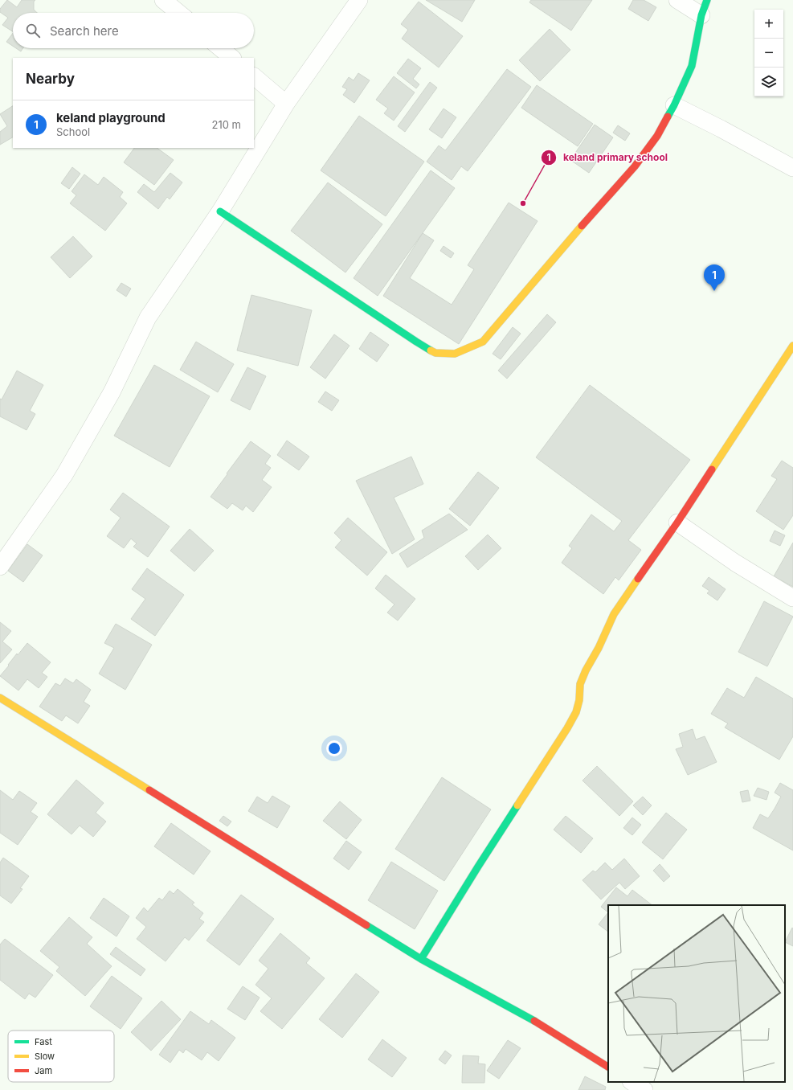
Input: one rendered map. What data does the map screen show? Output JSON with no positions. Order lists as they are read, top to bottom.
{
  "places": ["keland primary school"],
  "legend": ["Fast", "Slow", "Jam"],
  "page": {
    "map_buttons": ["+", "−"],
    "search": "Search here",
    "heading": "Nearby",
    "list": [
      {
        "mark": "1",
        "name": "keland playground",
        "note": "School",
        "value": "210 m"
      }
    ],
    "pins": "1"
  }
}
